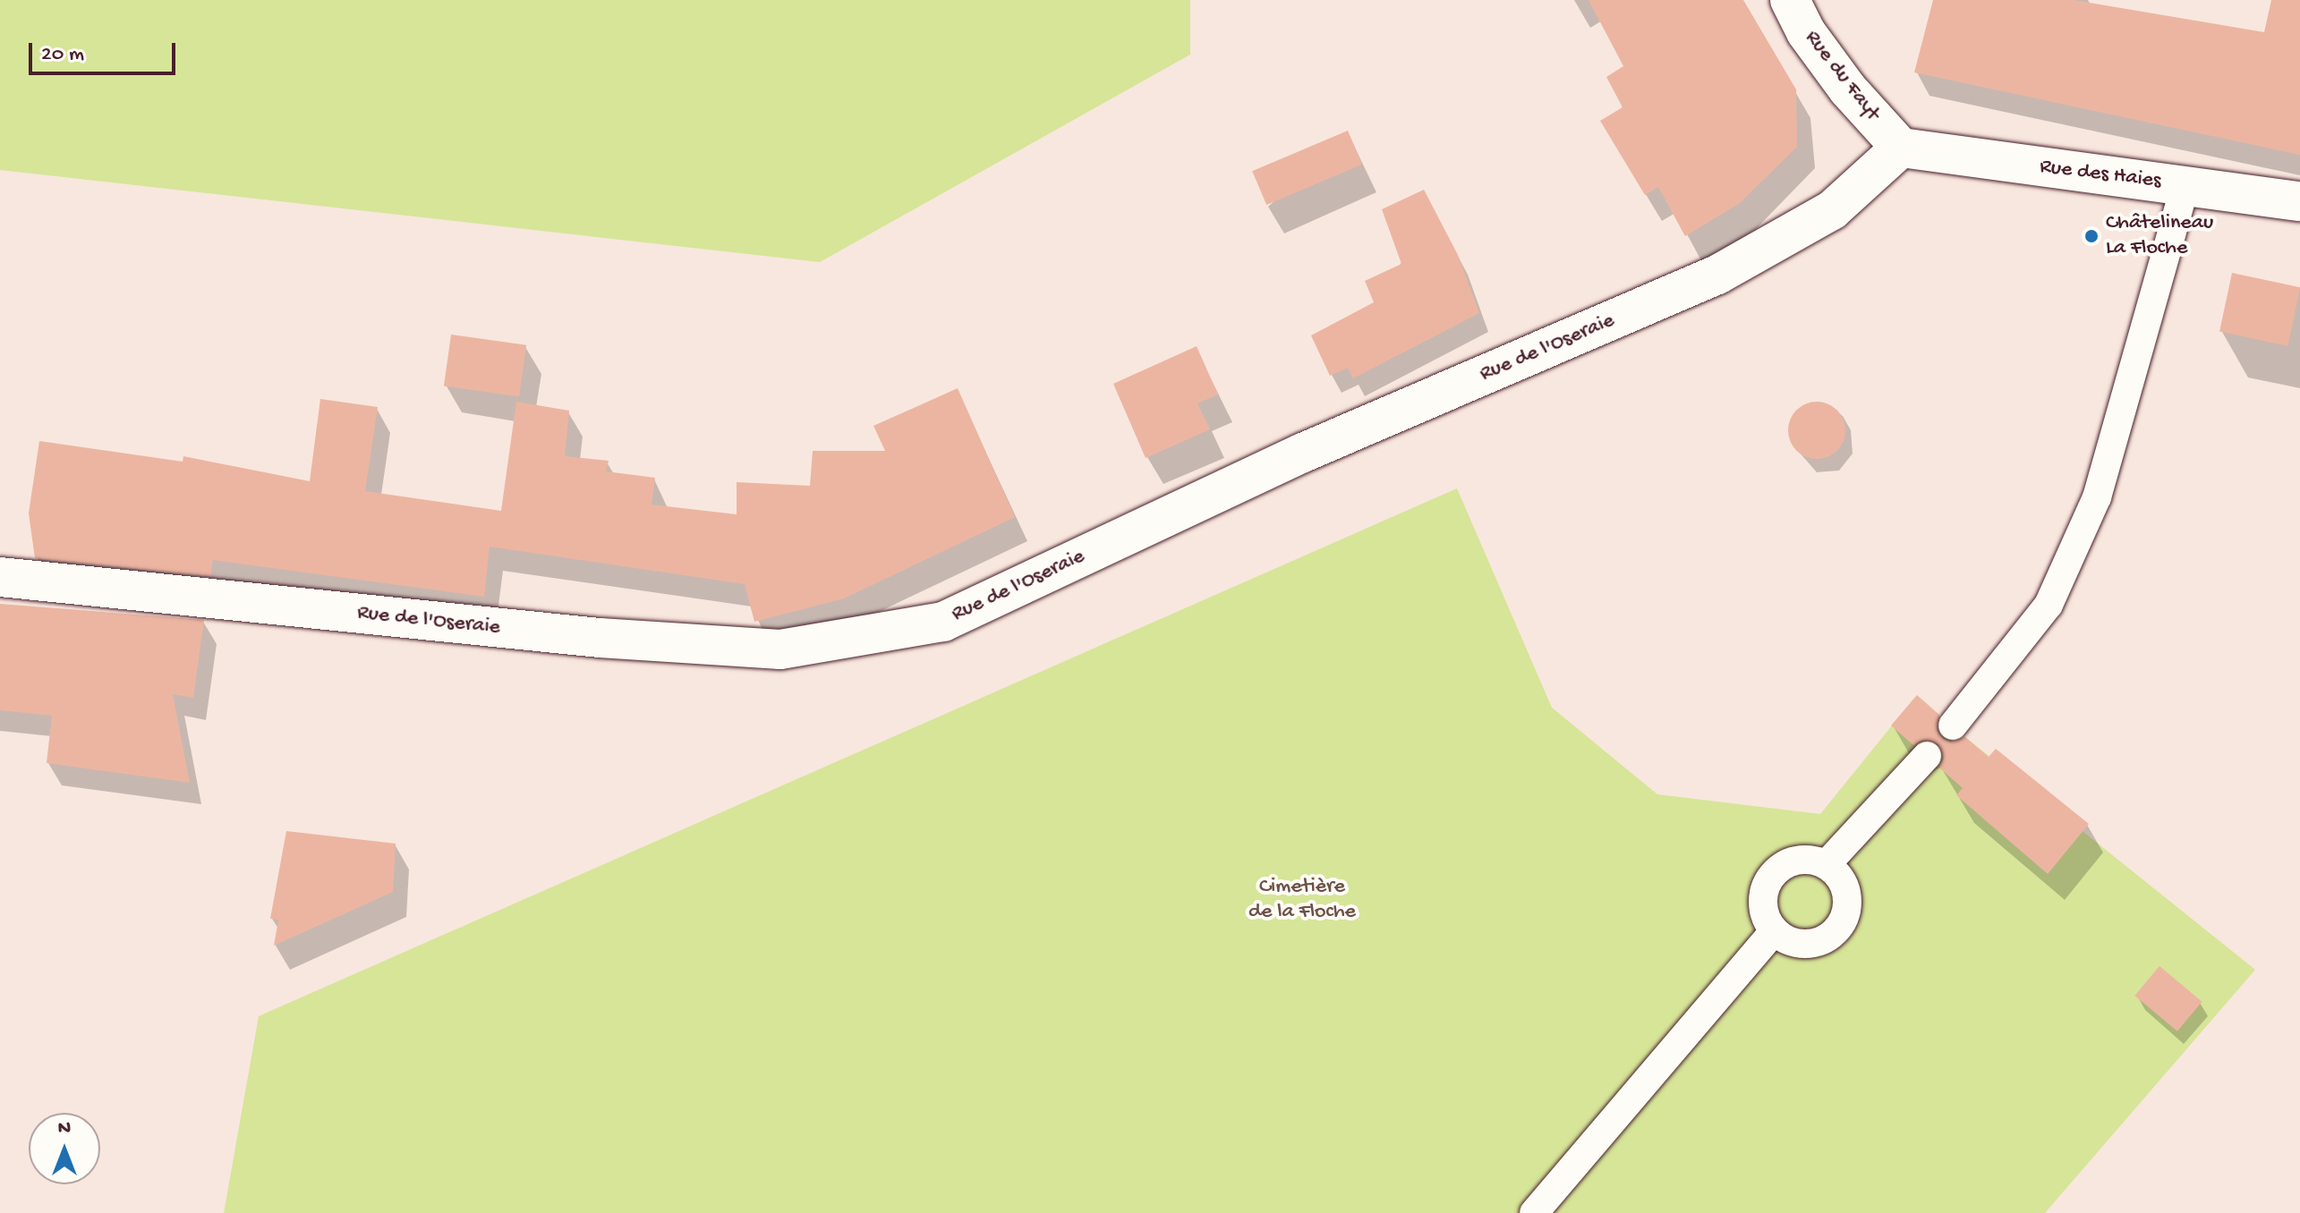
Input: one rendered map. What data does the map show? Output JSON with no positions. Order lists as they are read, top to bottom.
{
  "streets": {
    "street": ["Rue du Fayt", "Rue des Haies", "Rue de l'Oseraie"]
  },
  "crossings": [
    ["Rue du Fayt", "Rue des Haies"],
    ["Rue du Fayt", "Rue de l'Oseraie"],
    ["Rue des Haies", "Rue de l'Oseraie"]
  ],
  "parks": ["Cimetière de la Floche"],
  "places": ["Châtelineau La Floche"],
  "scale_bar": "20 m",
  "north": "top"
}
